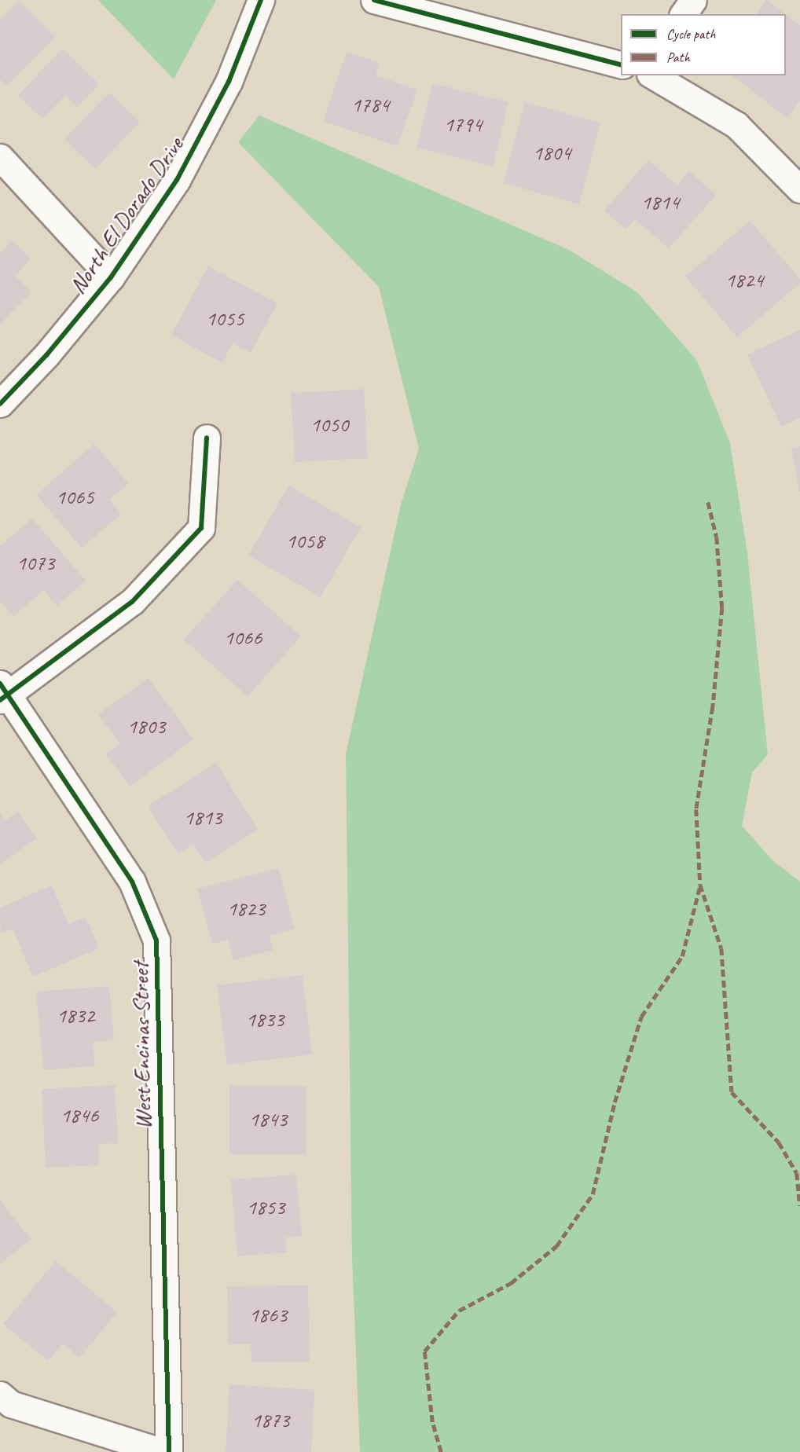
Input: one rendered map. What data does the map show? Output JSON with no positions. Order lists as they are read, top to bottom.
{
  "streets": {
    "street": ["North El Dorado Drive", "West Encinas Street"]
  },
  "house_numbers": [
    "1784",
    "1794",
    "1804",
    "1814",
    "1824",
    "1055",
    "1050",
    "1065",
    "1058",
    "1073",
    "1066",
    "1803",
    "1813",
    "1823",
    "1832",
    "1833",
    "1846",
    "1843",
    "1853",
    "1863",
    "1873"
  ],
  "legend": ["Cycle path", "Path"]
}
